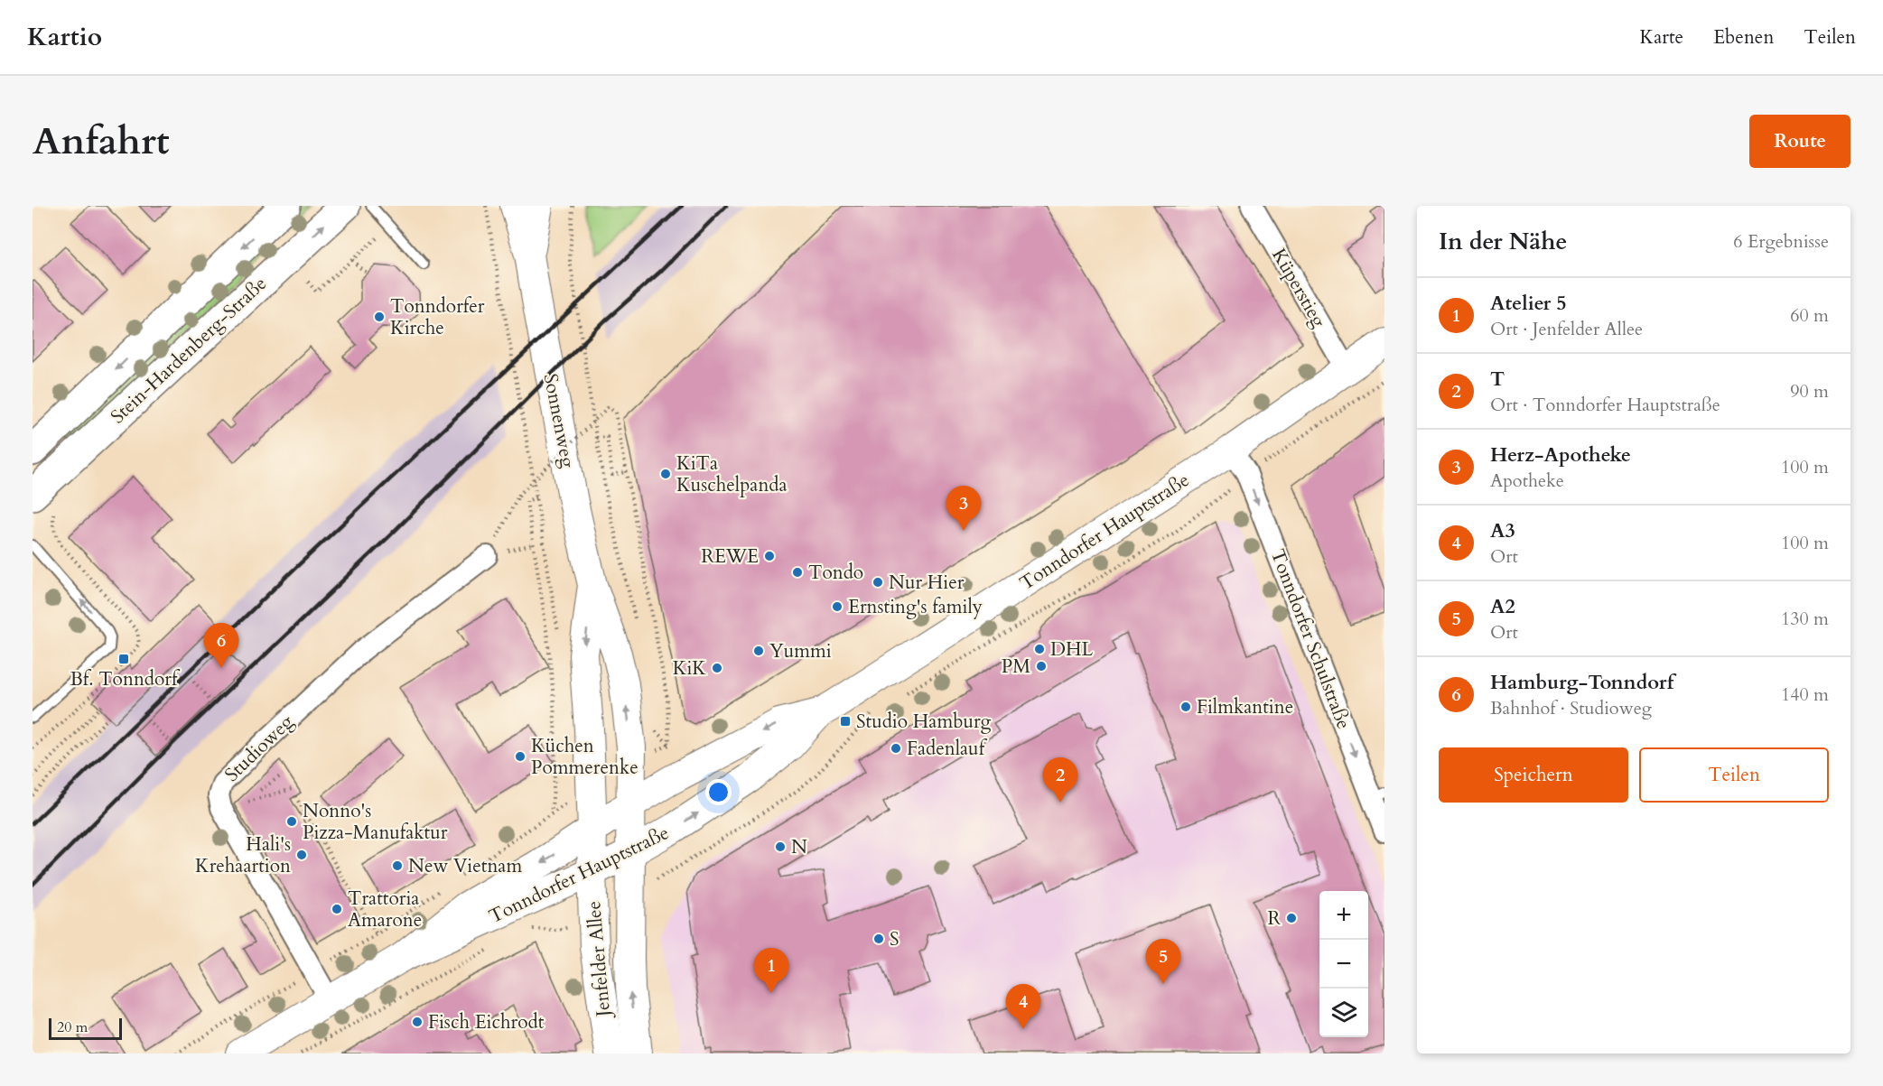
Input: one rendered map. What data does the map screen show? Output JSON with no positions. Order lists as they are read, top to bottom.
{
  "streets": {
    "main road": [
      "Stein-Hardenberg-Straße",
      "Sonnenweg",
      "Tonndorfer Hauptstraße",
      "Jenfelder Allee"
    ],
    "street": ["Küperstieg", "Tonndorfer Schulstraße", "Studioweg"]
  },
  "crossings": [
    ["Küperstieg", "Tonndorfer Hauptstraße"],
    ["Sonnenweg", "Tonndorfer Hauptstraße"],
    ["Sonnenweg", "Jenfelder Allee"],
    ["Tonndorfer Hauptstraße", "Tonndorfer Schulstraße"],
    ["Tonndorfer Hauptstraße", "Studioweg"],
    ["Tonndorfer Hauptstraße", "Jenfelder Allee"]
  ],
  "one_way": ["Tonndorfer Schulstraße"],
  "places": {
    "other": [
      "Tonndorfer Kirche",
      "KiTa Kuschelpanda",
      "REWE",
      "Tondo",
      "Nur Hier",
      "Ernsting's family",
      "DHL",
      "Yummi",
      "PM",
      "KiK",
      "Filmkantine",
      "Fadenlauf",
      "Küchen Pommerenke",
      "Nonno's Pizza-Manufaktur",
      "N",
      "Hali's Krehaartion",
      "New Vietnam",
      "Trattoria Amarone",
      "R",
      "S",
      "Fisch Eichrodt"
    ],
    "transit": ["Bf. Tonndorf", "Studio Hamburg"]
  },
  "scale_bar": "20 m",
  "page": {
    "header": "Kartio",
    "nav": ["Karte", "Ebenen", "Teilen"],
    "buttons": [
      "Route",
      ["Speichern", "Teilen"]
    ],
    "title": "Anfahrt",
    "heading": ["In der Nähe", "6 Ergebnisse"],
    "list": [
      {
        "mark": "1",
        "name": "Atelier 5",
        "note": "Ort · Jenfelder Allee",
        "value": "60 m"
      },
      {
        "mark": "2",
        "name": "T",
        "note": "Ort · Tonndorfer Hauptstraße",
        "value": "90 m"
      },
      {
        "mark": "3",
        "name": "Herz-Apotheke",
        "note": "Apotheke",
        "value": "100 m"
      },
      {
        "mark": "4",
        "name": "A3",
        "note": "Ort",
        "value": "100 m"
      },
      {
        "mark": "5",
        "name": "A2",
        "note": "Ort",
        "value": "130 m"
      },
      {
        "mark": "6",
        "name": "Hamburg-Tonndorf",
        "note": "Bahnhof · Studioweg",
        "value": "140 m"
      }
    ],
    "pins": [
      "3",
      "6",
      "2",
      "5",
      "1",
      "4"
    ],
    "map_buttons": ["+", "−"],
    "scale": "20 m"
  }
}
